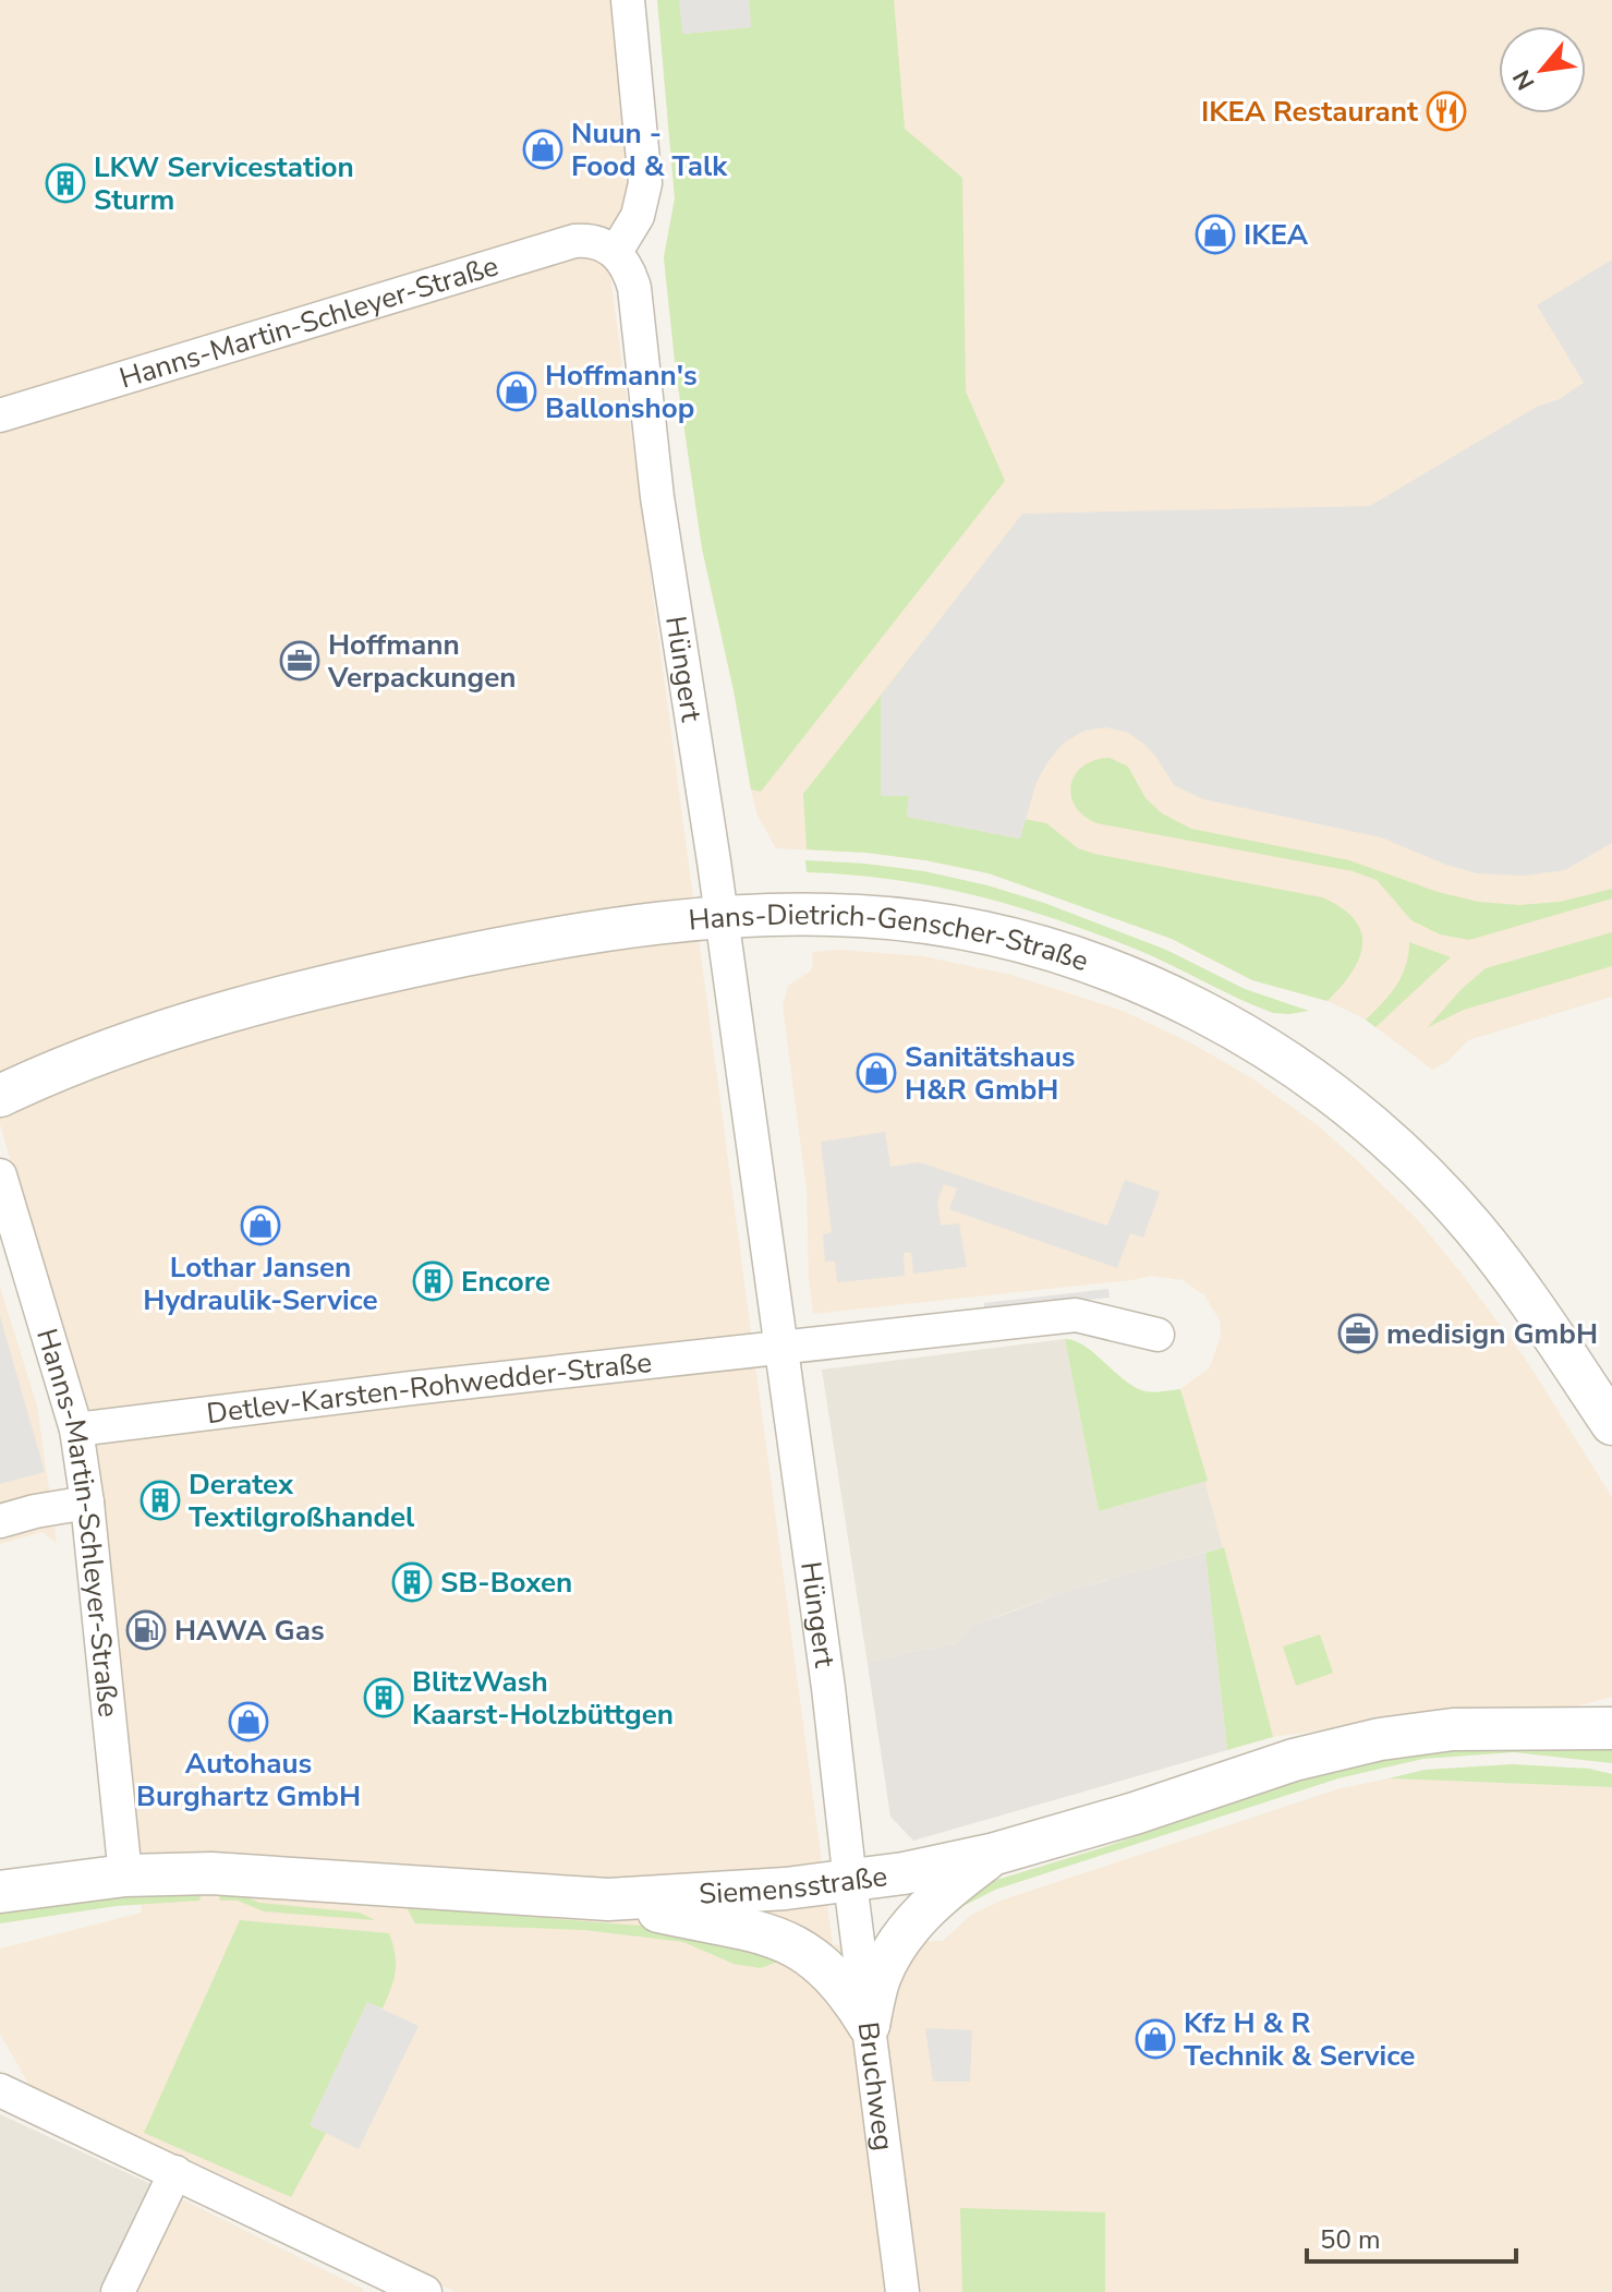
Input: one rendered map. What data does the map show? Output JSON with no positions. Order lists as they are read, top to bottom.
{
  "streets": {
    "street": [
      "Hanns-Martin-Schleyer-Straße",
      "Hüngert",
      "Hans-Dietrich-Genscher-Straße",
      "Detlev-Karsten-Rohwedder-Straße",
      "Siemensstraße",
      "Bruchweg"
    ]
  },
  "crossings": [
    ["Hanns-Martin-Schleyer-Straße", "Hüngert"],
    ["Hanns-Martin-Schleyer-Straße", "Detlev-Karsten-Rohwedder-Straße"],
    ["Hanns-Martin-Schleyer-Straße", "Siemensstraße"],
    ["Hüngert", "Hans-Dietrich-Genscher-Straße"],
    ["Hüngert", "Detlev-Karsten-Rohwedder-Straße"],
    ["Hüngert", "Siemensstraße"],
    ["Hüngert", "Bruchweg"],
    ["Siemensstraße", "Bruchweg"]
  ],
  "places": {
    "restaurant": ["IKEA Restaurant"],
    "shop": [
      "Nuun - Food & Talk",
      "IKEA",
      "Hoffmann's Ballonshop",
      "Sanitätshaus H&R GmbH",
      "Lothar Jansen Hydraulik-Service",
      "Autohaus Burghartz GmbH",
      "Kfz H & R Technik & Service"
    ],
    "building": [
      "LKW Servicestation Sturm",
      "Encore",
      "Deratex Textilgroßhandel",
      "SB-Boxen",
      "BlitzWash Kaarst-Holzbüttgen"
    ],
    "office": ["Hoffmann Verpackungen", "medisign GmbH"],
    "fuel station": ["HAWA Gas"]
  },
  "scale_bar": "50 m",
  "north": "bottom left"
}
